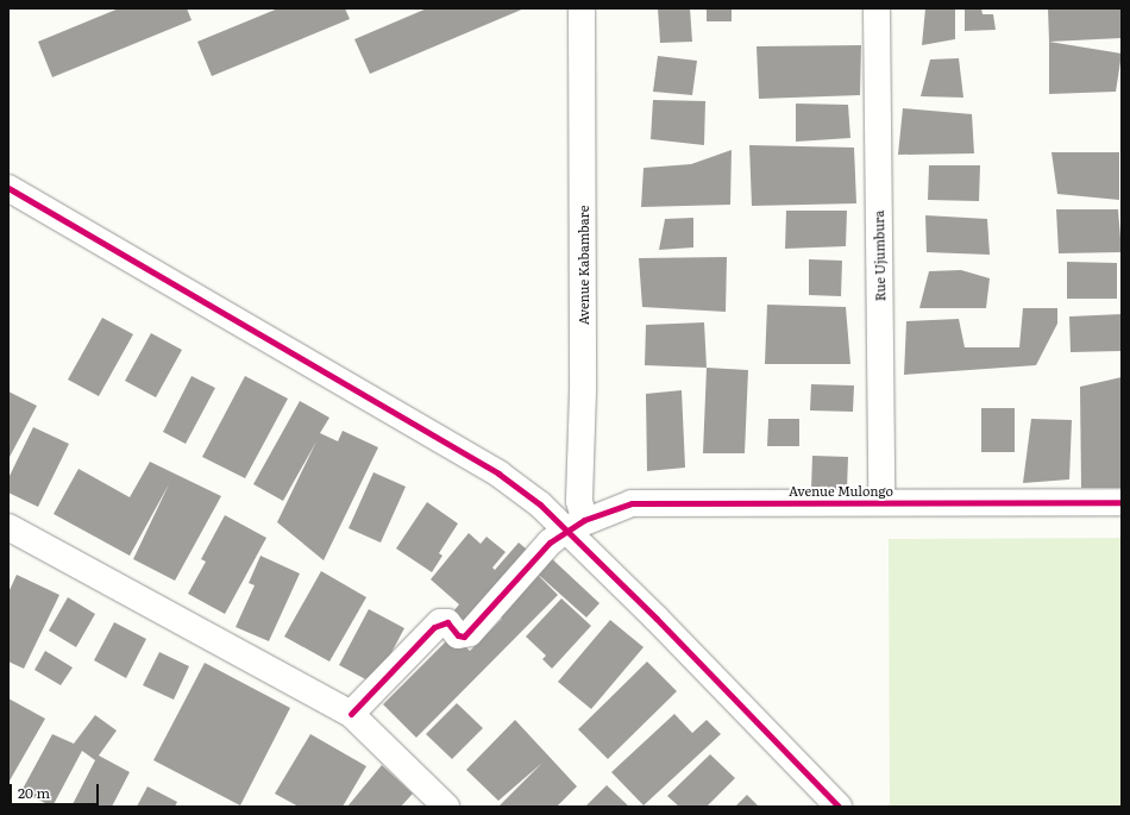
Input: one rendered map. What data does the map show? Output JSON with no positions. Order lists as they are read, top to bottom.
{
  "streets": {
    "street": ["Rue Ujumbura", "Avenue Kabambare", "Avenue Mulongo"]
  },
  "crossings": [
    ["Rue Ujumbura", "Avenue Mulongo"],
    ["Avenue Kabambare", "Avenue Mulongo"]
  ],
  "scale_bar": "20 m"
}
